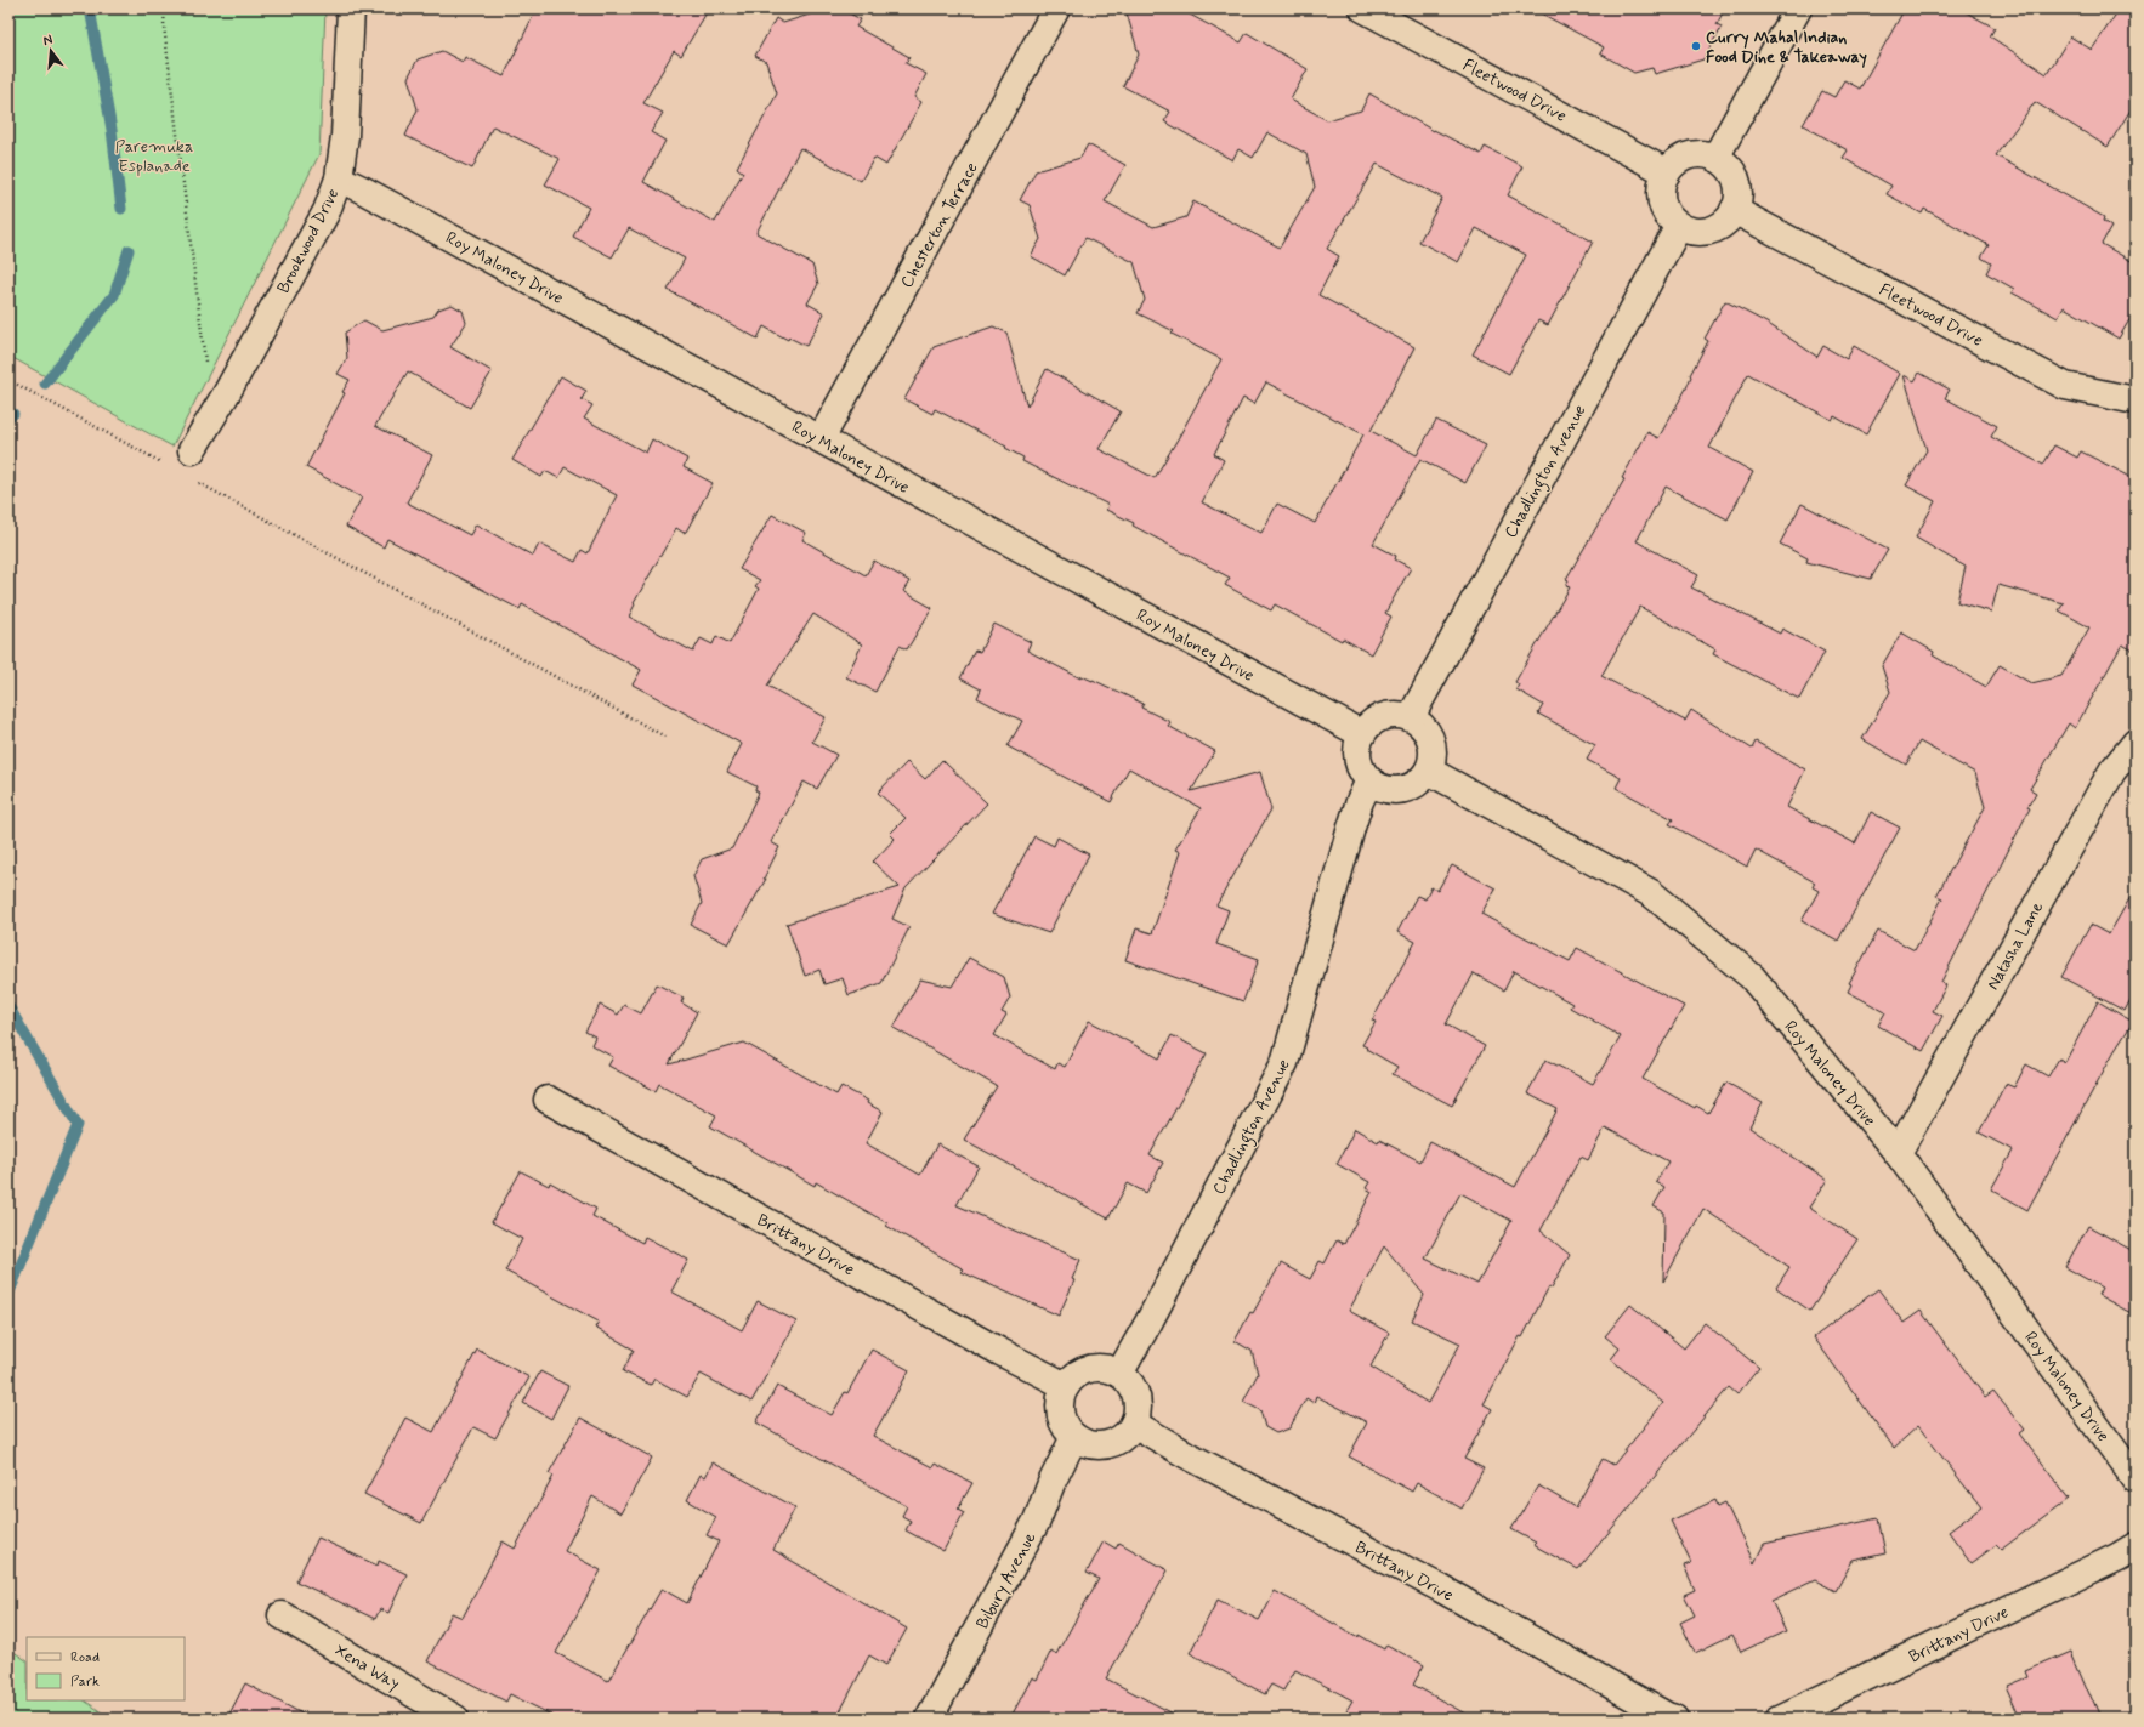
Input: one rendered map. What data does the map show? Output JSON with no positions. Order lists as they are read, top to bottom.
{
  "streets": {
    "street": [
      "Fleetwood Drive",
      "Chesterton Terrace",
      "Brookwood Drive",
      "Roy Maloney Drive",
      "Chadlington Avenue",
      "Natasha Lane",
      "Brittany Drive",
      "Bibury Avenue",
      "Xena Way"
    ]
  },
  "crossings": [
    ["Fleetwood Drive", "Chadlington Avenue"],
    ["Chesterton Terrace", "Roy Maloney Drive"],
    ["Brookwood Drive", "Roy Maloney Drive"],
    ["Roy Maloney Drive", "Chadlington Avenue"],
    ["Roy Maloney Drive", "Natasha Lane"],
    ["Chadlington Avenue", "Brittany Drive"],
    ["Chadlington Avenue", "Bibury Avenue"],
    ["Brittany Drive", "Bibury Avenue"]
  ],
  "parks": ["Paremuka Esplanade"],
  "places": ["Curry Mahal Indian Food Dine & Takeaway"],
  "legend": ["Road", "Park"],
  "north": "top"
}
